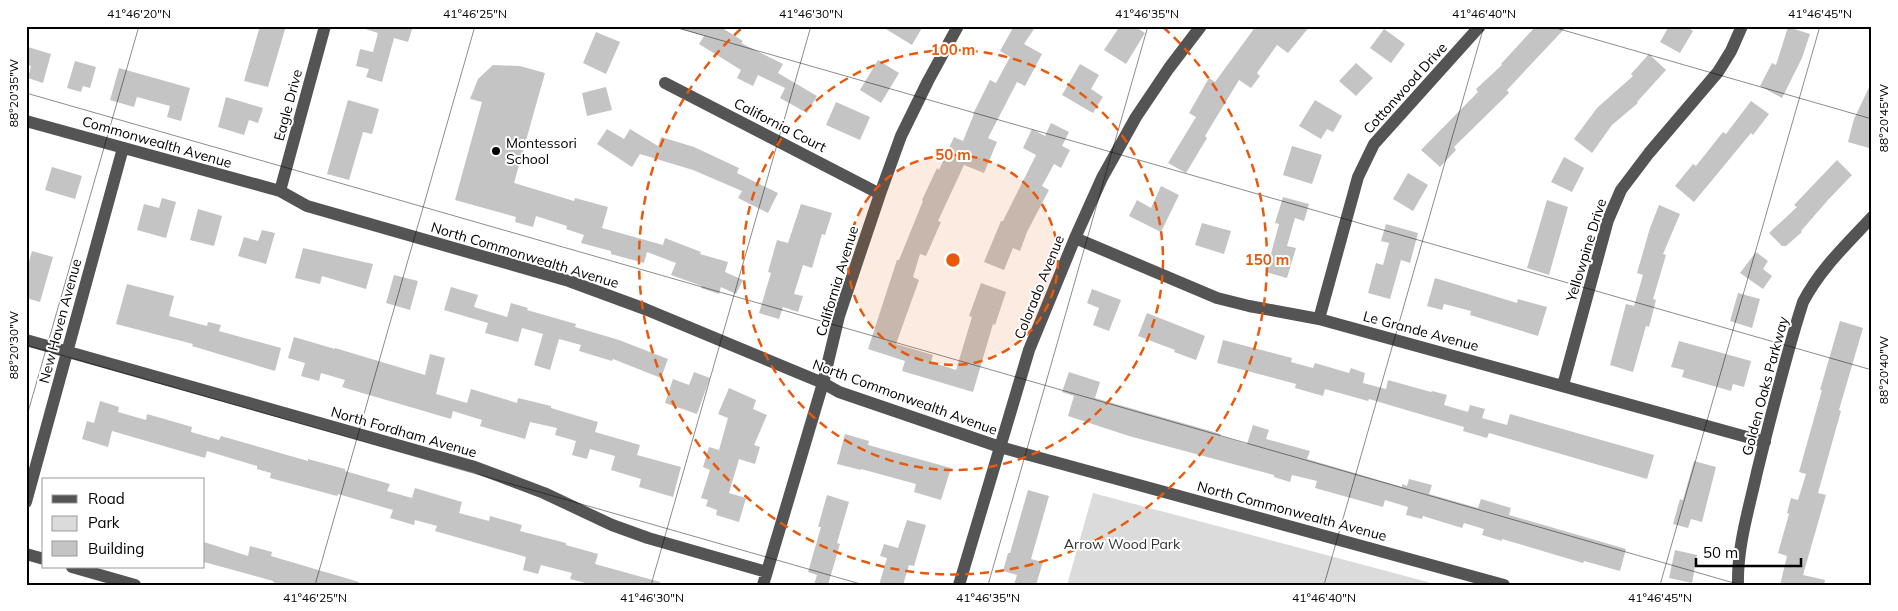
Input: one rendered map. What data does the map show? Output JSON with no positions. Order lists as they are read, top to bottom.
{
  "streets": {
    "street": [
      "Cottonwood Drive",
      "Eagle Drive",
      "California Court",
      "Commonwealth Avenue",
      "Yellowpine Drive",
      "North Commonwealth Avenue",
      "California Avenue",
      "Colorado Avenue",
      "New Haven Avenue",
      "Le Grande Avenue",
      "Golden Oaks Parkway",
      "North Fordham Avenue"
    ]
  },
  "crossings": [
    ["Cottonwood Drive", "Le Grande Avenue"],
    ["Eagle Drive", "Commonwealth Avenue"],
    ["Eagle Drive", "North Commonwealth Avenue"],
    ["California Court", "California Avenue"],
    ["Commonwealth Avenue", "North Commonwealth Avenue"],
    ["Commonwealth Avenue", "New Haven Avenue"],
    ["Yellowpine Drive", "Le Grande Avenue"],
    ["North Commonwealth Avenue", "California Avenue"],
    ["North Commonwealth Avenue", "Colorado Avenue"],
    ["California Avenue", "North Fordham Avenue"],
    ["Colorado Avenue", "Le Grande Avenue"],
    ["New Haven Avenue", "North Fordham Avenue"],
    ["Le Grande Avenue", "Golden Oaks Parkway"]
  ],
  "parks": ["Arrow Wood Park"],
  "places": ["Montessori School"],
  "legend": ["Road", "Park", "Building"],
  "scale_bar": "50 m",
  "coordinates": [
    "41°46'20\"N",
    "41°46'25\"N",
    "41°46'30\"N",
    "41°46'35\"N",
    "41°46'40\"N",
    "41°46'45\"N",
    "88°20'35\"W",
    "88°20'45\"W",
    "88°20'30\"W",
    "88°20'40\"W"
  ],
  "rings": ["100 m", "50 m", "150 m"]
}
